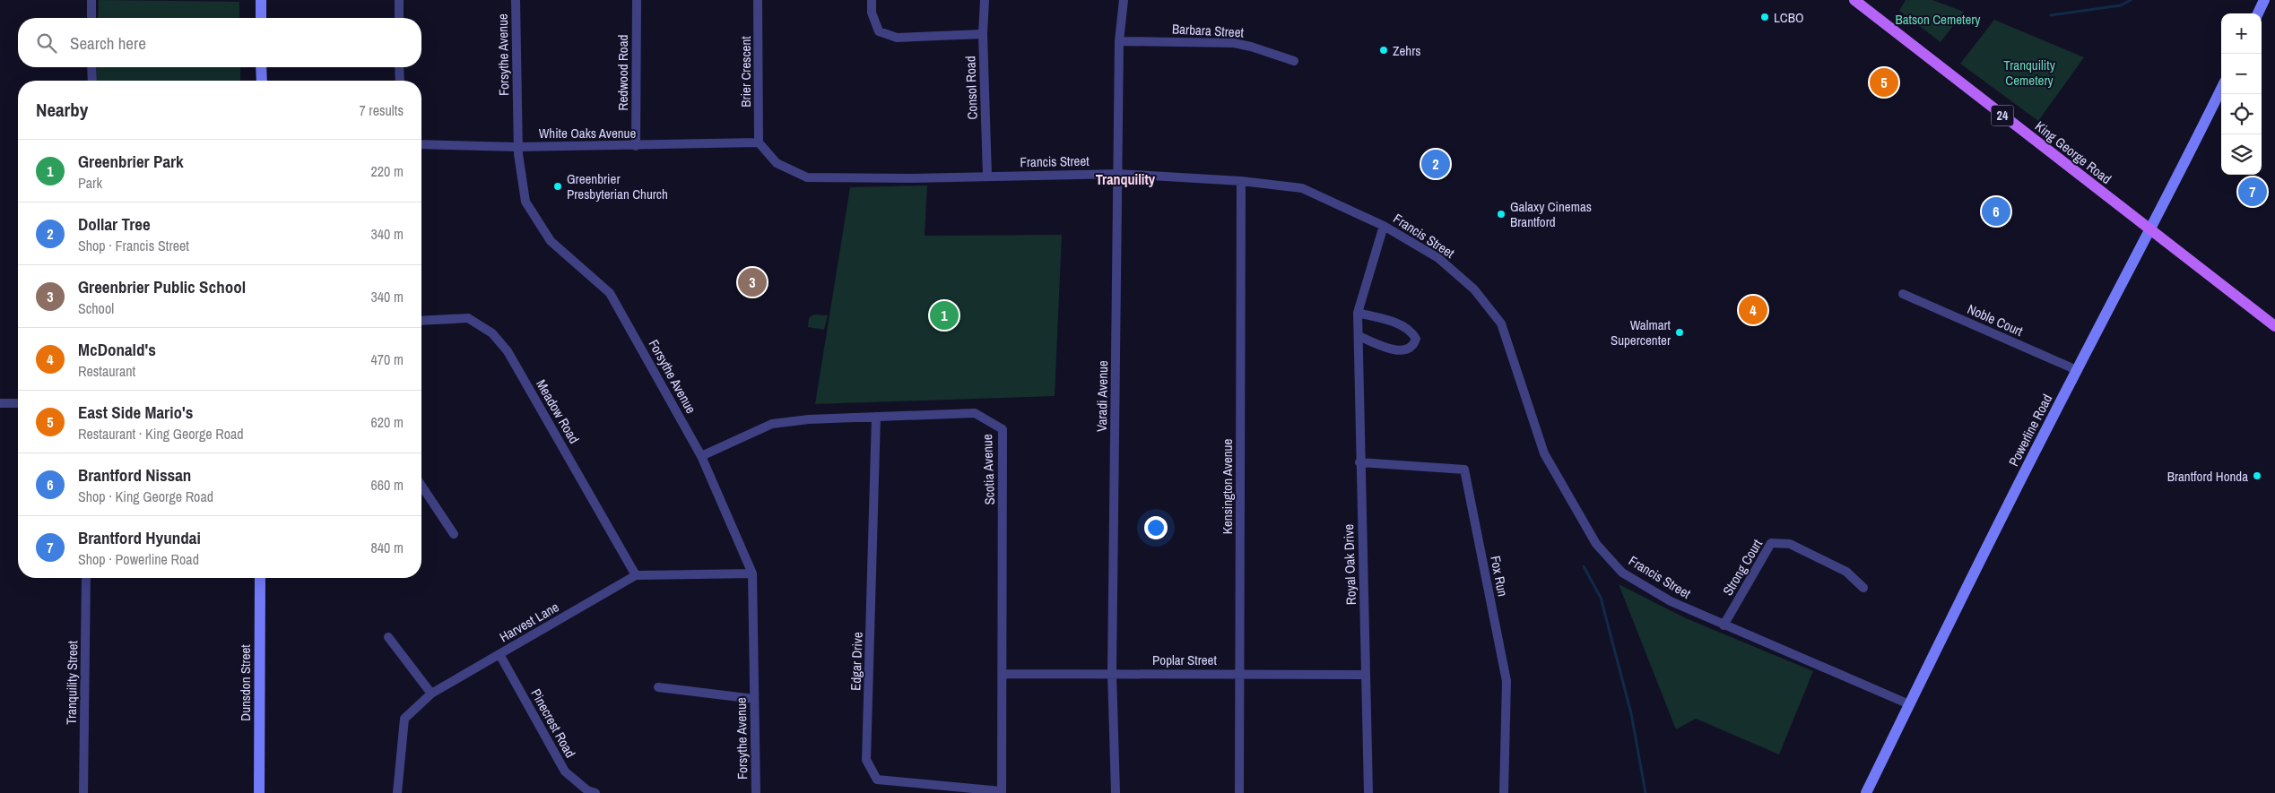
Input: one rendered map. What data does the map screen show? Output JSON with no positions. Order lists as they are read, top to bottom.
{
  "streets": {
    "main road": [
      "24",
      "King George Road",
      "Powerline Road",
      "Dunsdon Street"
    ],
    "street": [
      "Barbara Street",
      "Forsythe Avenue",
      "Brier Crescent",
      "Redwood Road",
      "Consol Road",
      "White Oaks Avenue",
      "Francis Street",
      "Noble Court",
      "Varadi Avenue",
      "Meadow Road",
      "Scotia Avenue",
      "Kensington Avenue",
      "Royal Oak Drive",
      "Strong Court",
      "Fox Run",
      "Harvest Lane",
      "Poplar Street",
      "Edgar Drive",
      "Tranquility Street",
      "Pinecrest Road"
    ]
  },
  "crossings": [
    ["Barbara Street", "Varadi Avenue"],
    ["Forsythe Avenue", "White Oaks Avenue"],
    ["Forsythe Avenue", "Scotia Avenue"],
    ["Forsythe Avenue", "Harvest Lane"],
    ["Brier Crescent", "White Oaks Avenue"],
    ["Brier Crescent", "Francis Street"],
    ["Redwood Road", "White Oaks Avenue"],
    ["Consol Road", "Francis Street"],
    ["White Oaks Avenue", "Francis Street"],
    ["King George Road", "Powerline Road"],
    ["Francis Street", "Varadi Avenue"],
    ["Francis Street", "Powerline Road"],
    ["Francis Street", "Kensington Avenue"],
    ["Francis Street", "Royal Oak Drive"],
    ["Francis Street", "Strong Court"],
    ["Noble Court", "Powerline Road"],
    ["Varadi Avenue", "Poplar Street"],
    ["Meadow Road", "Harvest Lane"],
    ["Scotia Avenue", "Poplar Street"],
    ["Scotia Avenue", "Edgar Drive"],
    ["Kensington Avenue", "Poplar Street"],
    ["Royal Oak Drive", "Fox Run"],
    ["Royal Oak Drive", "Poplar Street"],
    ["Harvest Lane", "Pinecrest Road"]
  ],
  "districts": ["Tranquility"],
  "parks": ["Batson Cemetery", "Tranquility Cemetery"],
  "places": [
    "LCBO",
    "Zehrs",
    "Greenbrier Presbyterian Church",
    "Galaxy Cinemas Brantford",
    "Walmart Supercenter",
    "Brantford Honda"
  ],
  "page": {
    "map_buttons": ["+", "−"],
    "search": "Search here",
    "pins": [
      "5",
      "2",
      "7",
      "6",
      "3",
      "4",
      "1"
    ],
    "heading": ["Nearby", "7 results"],
    "list": [
      {
        "mark": "1",
        "name": "Greenbrier Park",
        "note": "Park",
        "value": "220 m"
      },
      {
        "mark": "2",
        "name": "Dollar Tree",
        "note": "Shop · Francis Street",
        "value": "340 m"
      },
      {
        "mark": "3",
        "name": "Greenbrier Public School",
        "note": "School",
        "value": "340 m"
      },
      {
        "mark": "4",
        "name": "McDonald's",
        "note": "Restaurant",
        "value": "470 m"
      },
      {
        "mark": "5",
        "name": "East Side Mario's",
        "note": "Restaurant · King George Road",
        "value": "620 m"
      },
      {
        "mark": "6",
        "name": "Brantford Nissan",
        "note": "Shop · King George Road",
        "value": "660 m"
      },
      {
        "mark": "7",
        "name": "Brantford Hyundai",
        "note": "Shop · Powerline Road",
        "value": "840 m"
      }
    ]
  }
}
